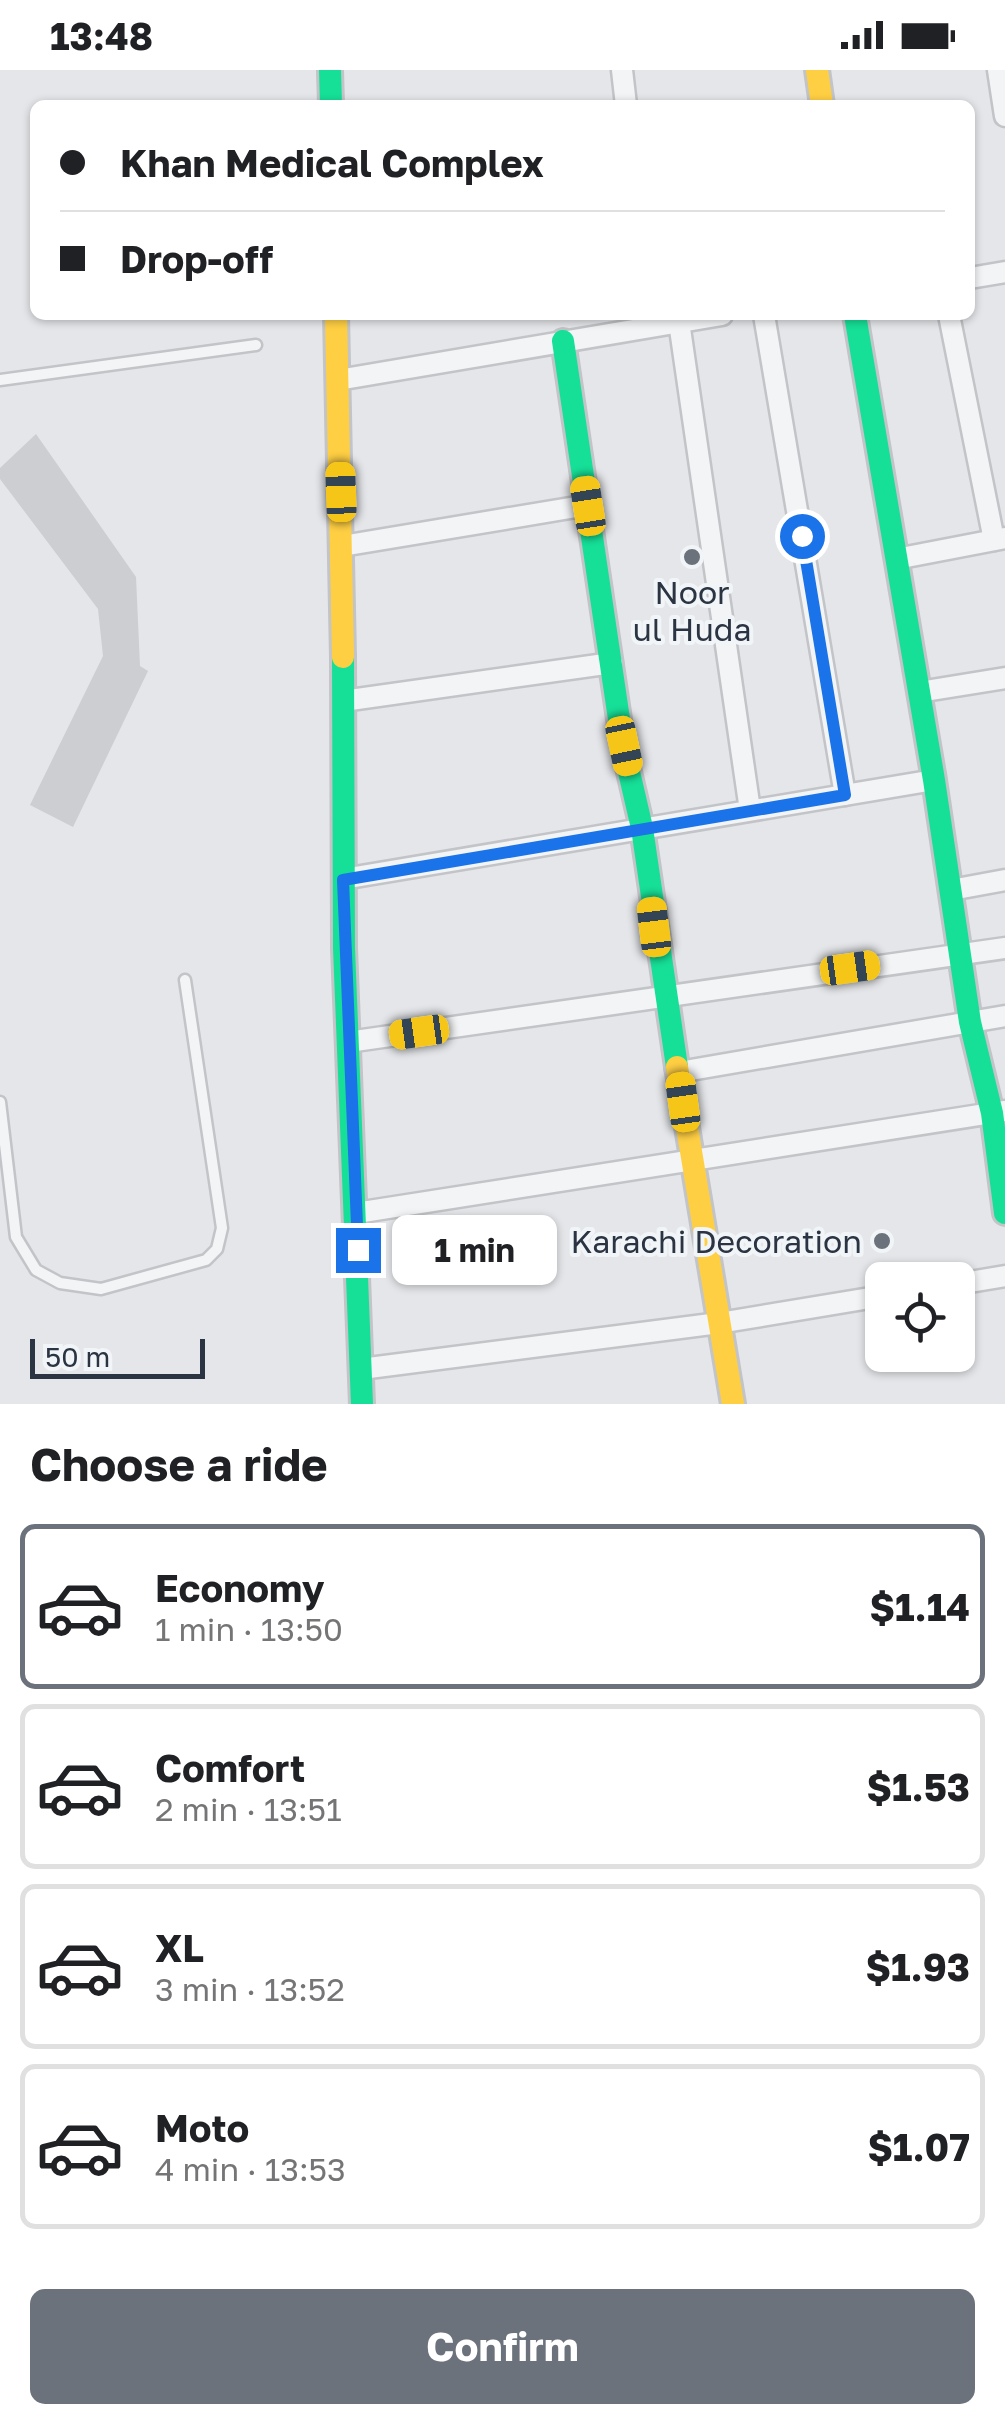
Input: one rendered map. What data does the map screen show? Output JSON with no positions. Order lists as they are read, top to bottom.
{
  "places": ["Noor ul Huda", "Karachi Decoration"],
  "scale_bar": "50 m",
  "page": {
    "status": "13:48",
    "banner": ["Khan Medical Complex", "Drop-off"],
    "bubble": "1 min",
    "scale": "50 m",
    "heading": "Choose a ride",
    "list": [
      {
        "name": "Economy",
        "note": "1 min · 13:50",
        "value": "$1.14"
      },
      {
        "name": "Comfort",
        "note": "2 min · 13:51",
        "value": "$1.53"
      },
      {
        "name": "XL",
        "note": "3 min · 13:52",
        "value": "$1.93"
      },
      {
        "name": "Moto",
        "note": "4 min · 13:53",
        "value": "$1.07"
      }
    ],
    "buttons": "Confirm"
  }
}
